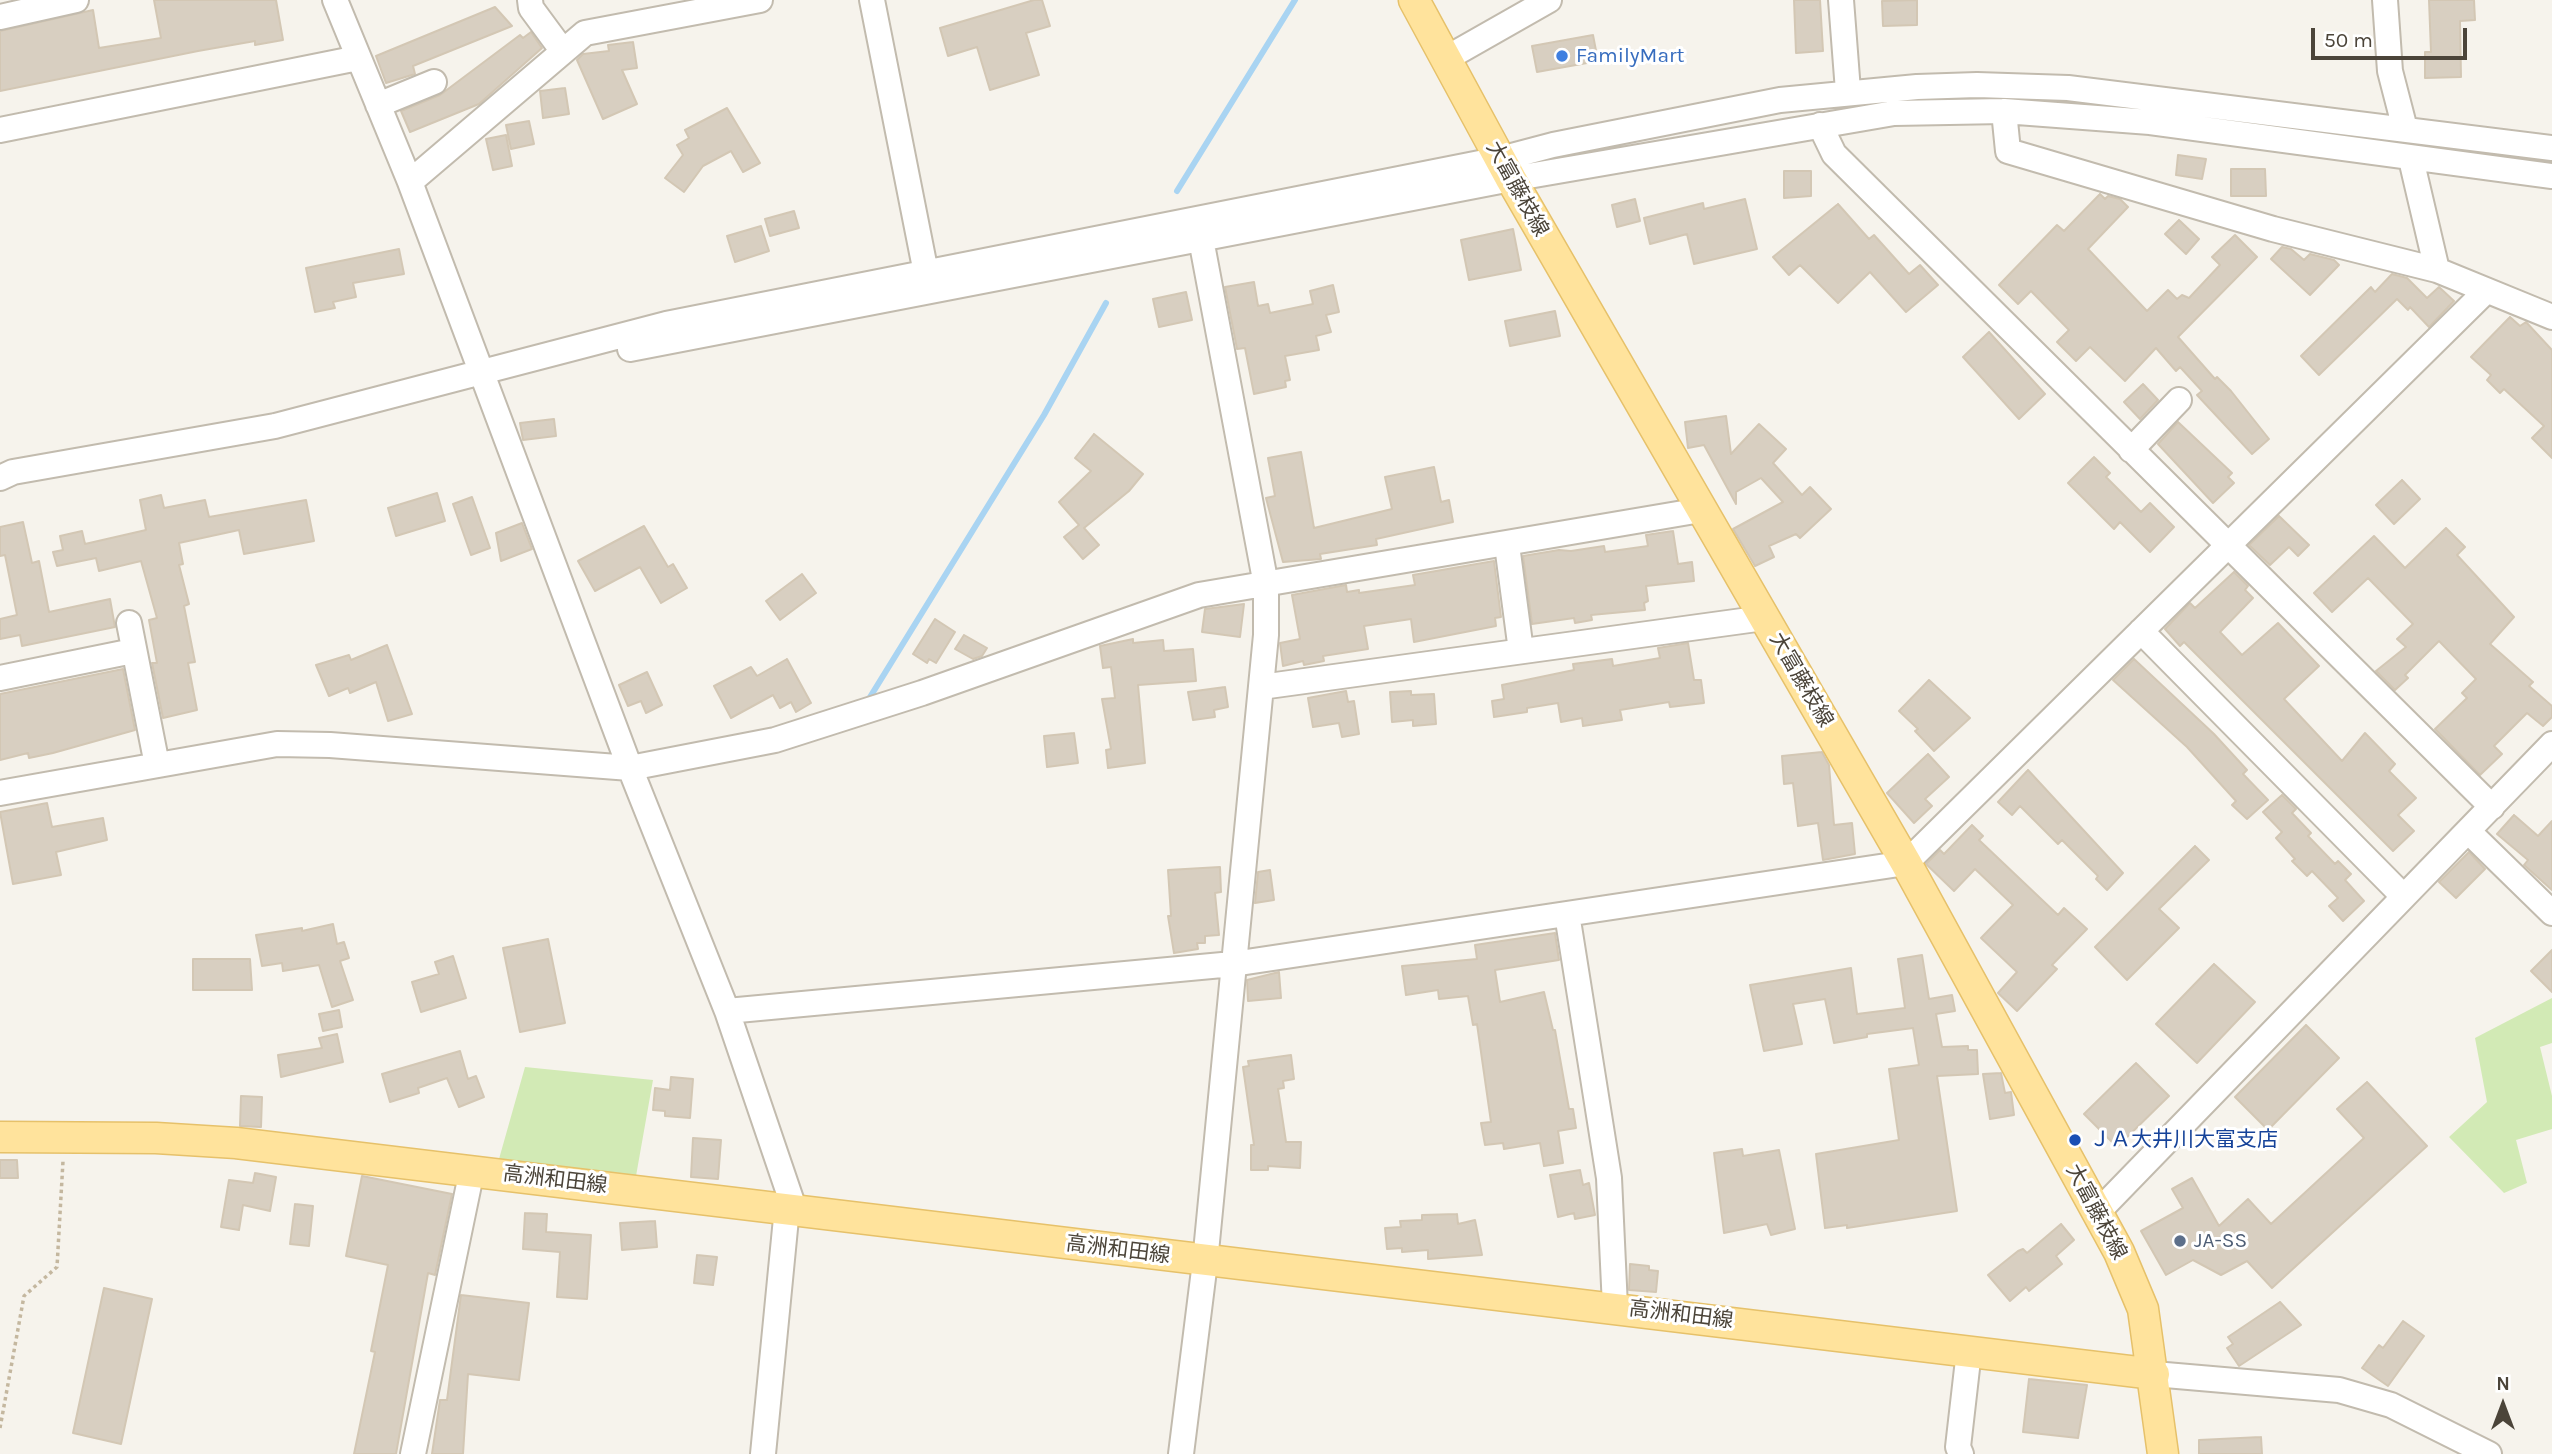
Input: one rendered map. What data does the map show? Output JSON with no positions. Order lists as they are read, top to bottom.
{
  "streets": {
    "main road": ["大富藤枝線", "高洲和田線"]
  },
  "crossings": [
    ["大富藤枝線", "高洲和田線"]
  ],
  "places": ["FamilyMart", "ＪＡ大井川大富支店", "JA-SS"],
  "scale_bar": "50 m",
  "north": "top"
}
